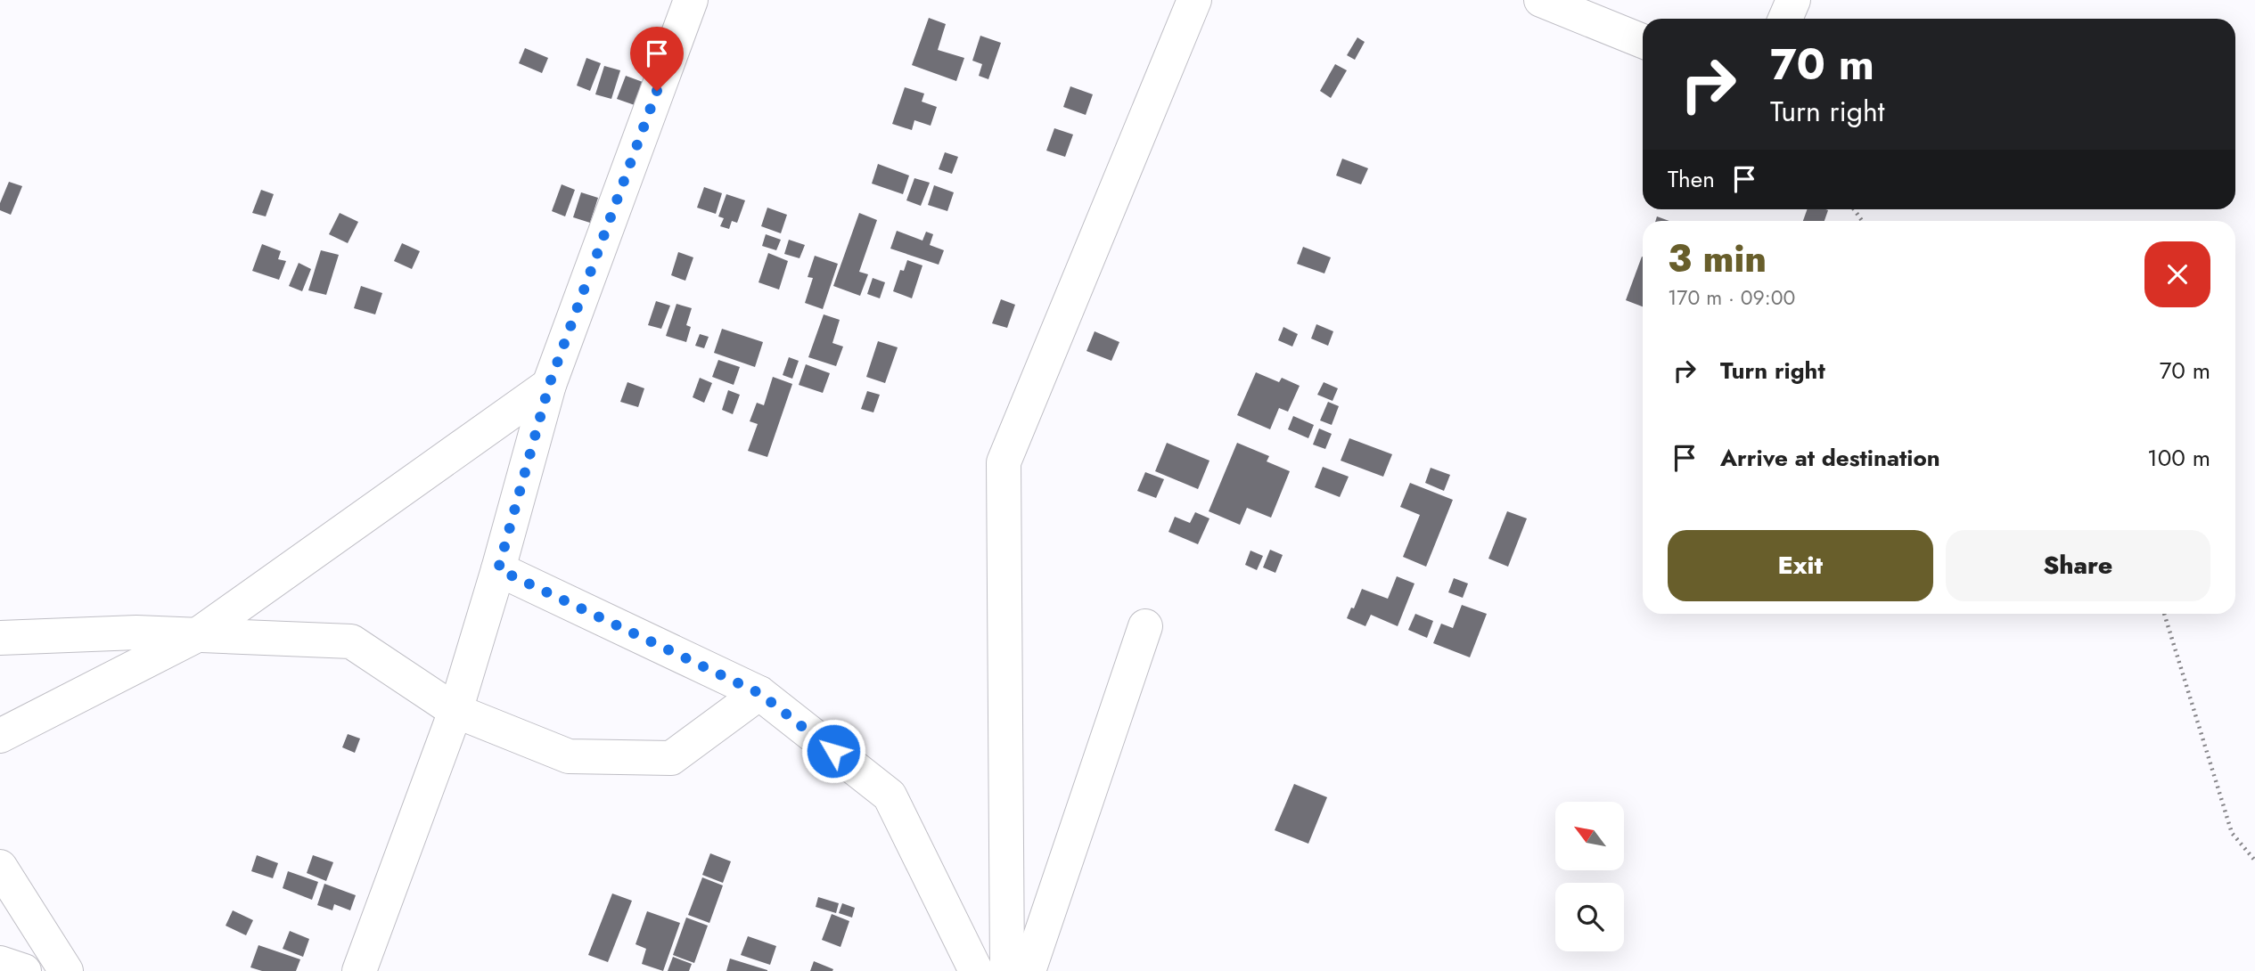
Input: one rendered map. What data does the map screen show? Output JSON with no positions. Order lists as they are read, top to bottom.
{
  "north": "top left",
  "page": {
    "turn": ["70 m", "Turn right"],
    "then": "Then",
    "heading": ["3 min", "170 m · 09:00"],
    "list": [
      {
        "name": "Turn right",
        "value": "70 m"
      },
      {
        "name": "Arrive at destination",
        "value": "100 m"
      }
    ],
    "buttons": ["Exit", "Share"]
  }
}
